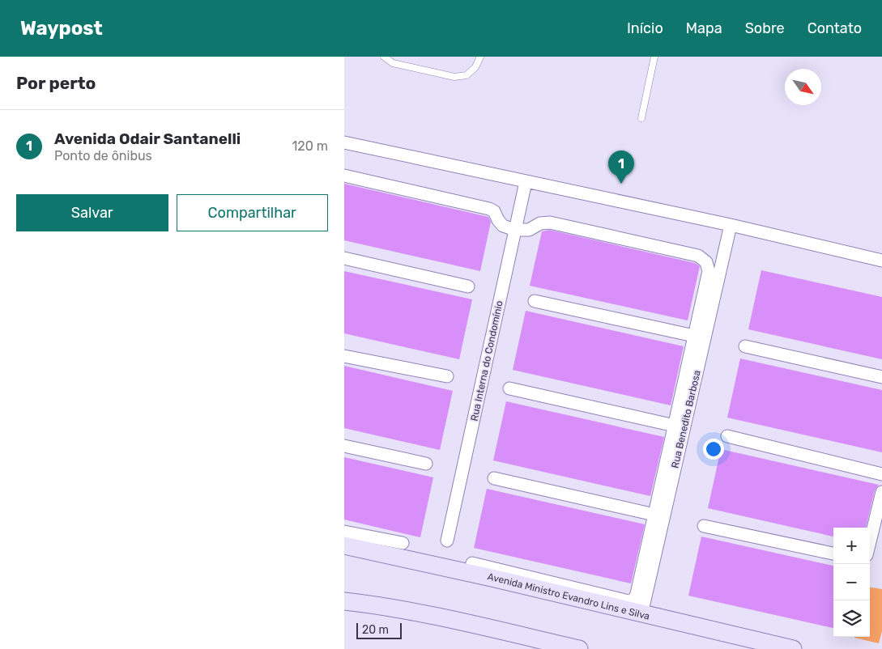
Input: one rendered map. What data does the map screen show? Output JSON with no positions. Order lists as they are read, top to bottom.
{
  "streets": {
    "street": ["Rua Interna do Condomínio", "Rua Benedito Barbosa", "Avenida Ministro Evandro Lins e Silva"]
  },
  "crossings": [
    ["Rua Benedito Barbosa", "Avenida Ministro Evandro Lins e Silva"]
  ],
  "scale_bar": "20 m",
  "north": "bottom right",
  "page": {
    "header": "Waypost",
    "nav": [
      "Início",
      "Mapa",
      "Sobre",
      "Contato"
    ],
    "heading": "Por perto",
    "list": [
      {
        "mark": "1",
        "name": "Avenida Odair Santanelli",
        "note": "Ponto de ônibus",
        "value": "120 m"
      }
    ],
    "pins": "1",
    "buttons": ["Salvar", "Compartilhar"],
    "map_buttons": ["+", "−"],
    "scale": "20 m"
  }
}
